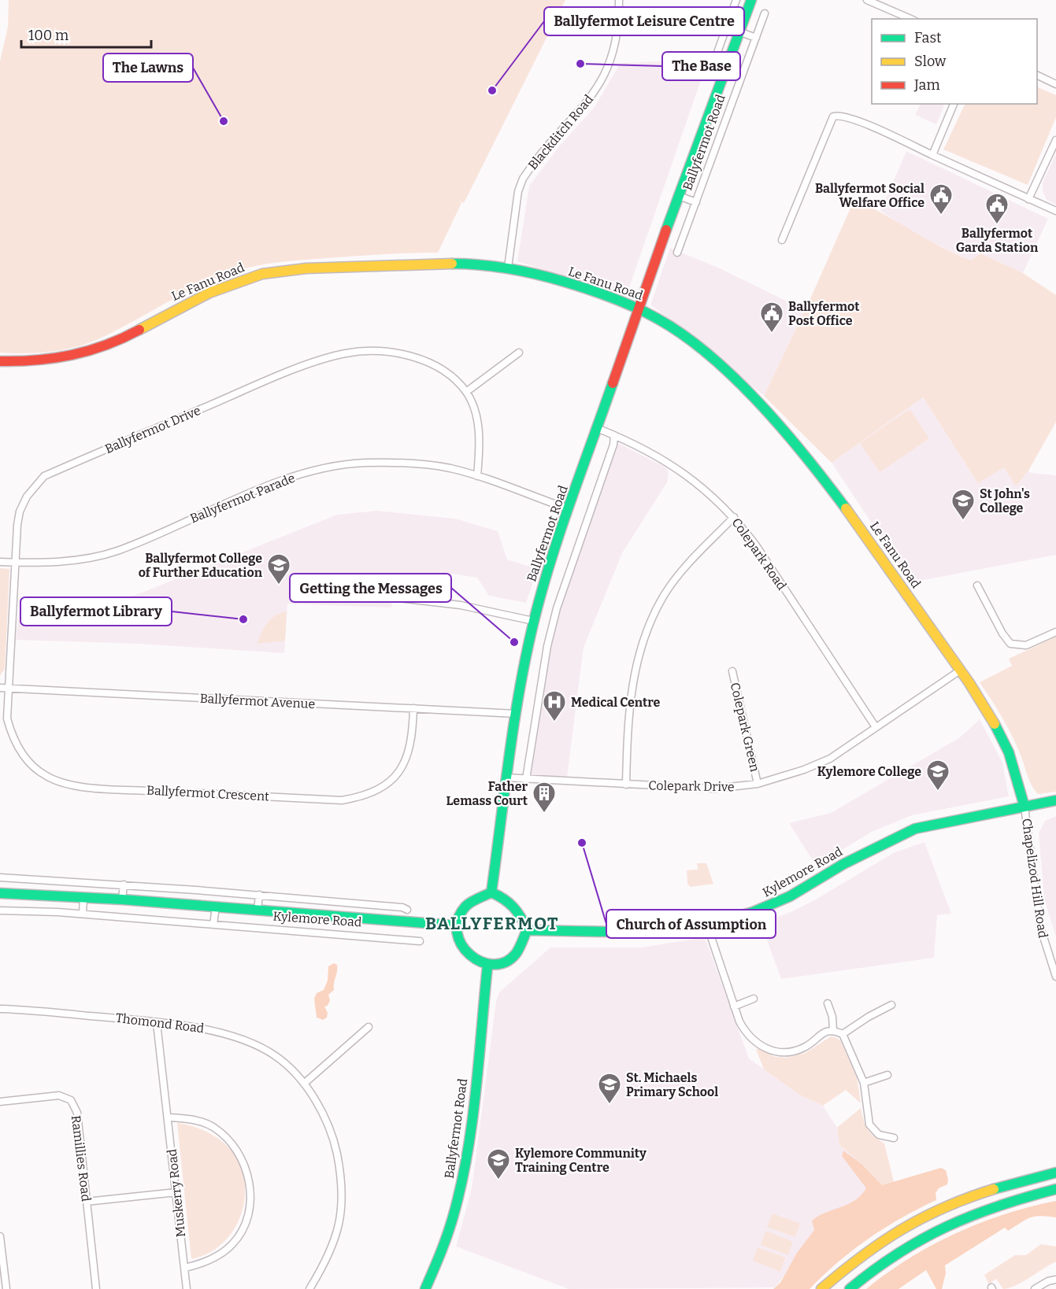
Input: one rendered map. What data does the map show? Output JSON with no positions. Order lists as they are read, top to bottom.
{
  "streets": {
    "main road": ["Ballyfermot Road", "Le Fanu Road", "Kylemore Road"],
    "street": [
      "Blackditch Road",
      "Ballyfermot Drive",
      "Ballyfermot Parade",
      "Colepark Road",
      "Ballyfermot Avenue",
      "Colepark Green",
      "Colepark Drive",
      "Ballyfermot Crescent",
      "Chapelizod Hill Road",
      "Thomond Road",
      "Ramillies Road",
      "Muskerry Road"
    ]
  },
  "crossings": [
    ["Blackditch Road", "Le Fanu Road"],
    ["Ballyfermot Road", "Le Fanu Road"],
    ["Ballyfermot Road", "Ballyfermot Parade"],
    ["Ballyfermot Road", "Colepark Road"],
    ["Ballyfermot Road", "Ballyfermot Avenue"],
    ["Ballyfermot Road", "Colepark Drive"],
    ["Ballyfermot Road", "Kylemore Road"],
    ["Le Fanu Road", "Colepark Drive"],
    ["Le Fanu Road", "Kylemore Road"],
    ["Le Fanu Road", "Chapelizod Hill Road"],
    ["Ballyfermot Drive", "Ballyfermot Parade"],
    ["Ballyfermot Drive", "Ballyfermot Avenue"],
    ["Ballyfermot Drive", "Ballyfermot Crescent"],
    ["Colepark Road", "Colepark Drive"],
    ["Ballyfermot Avenue", "Ballyfermot Crescent"],
    ["Colepark Green", "Colepark Drive"],
    ["Kylemore Road", "Chapelizod Hill Road"],
    ["Thomond Road", "Muskerry Road"]
  ],
  "districts": ["BALLYFERMOT"],
  "places": {
    "other": [
      "The Base",
      "Ballyfermot Leisure Centre",
      "The Lawns",
      "Ballyfermot Library",
      "Getting the Messages",
      "Church of Assumption"
    ],
    "public building": ["Ballyfermot Social Welfare Office", "Ballyfermot Garda Station", "Ballyfermot Post Office"],
    "school or university": [
      "St John's College",
      "Ballyfermot College of Further Education",
      "Kylemore College",
      "St. Michaels Primary School",
      "Kylemore Community Training Centre"
    ],
    "hospital": ["Medical Centre"],
    "building": ["Father Lemass Court"]
  },
  "legend": ["Fast", "Slow", "Jam"],
  "scale_bar": "100 m"
}
